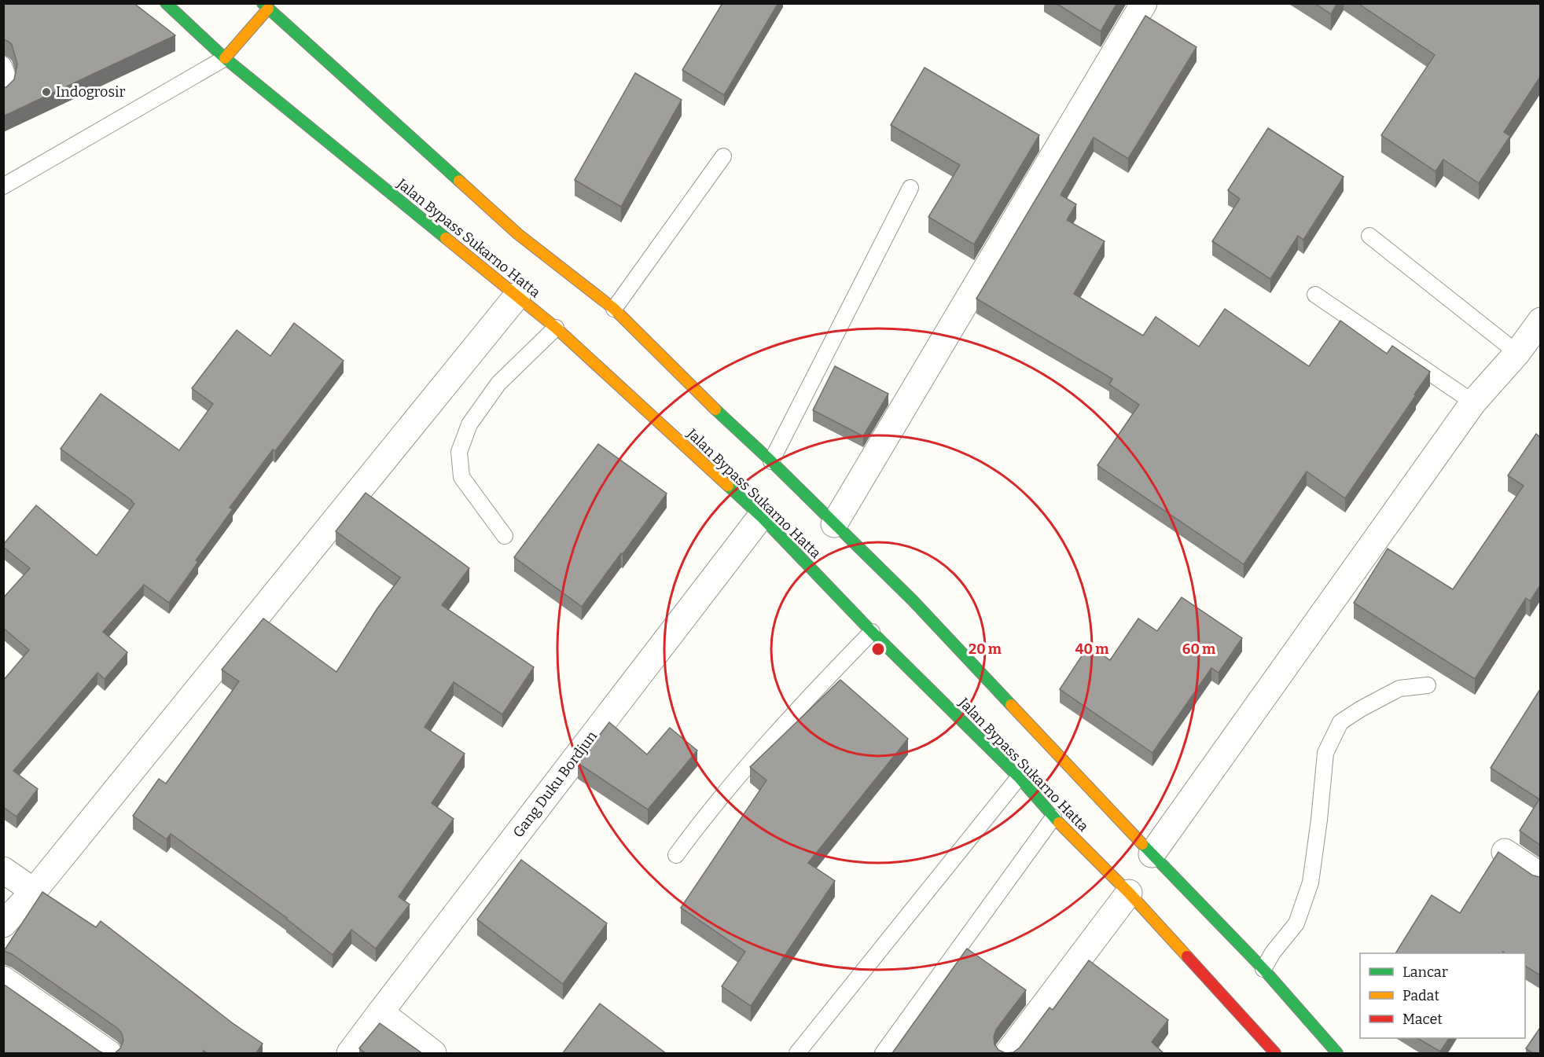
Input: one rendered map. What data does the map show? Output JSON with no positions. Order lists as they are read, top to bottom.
{
  "streets": {
    "highway": ["Jalan Bypass Sukarno Hatta"],
    "street": ["Gang Duku Bordjun"]
  },
  "crossings": [
    ["Jalan Bypass Sukarno Hatta", "Gang Duku Bordjun"]
  ],
  "places": ["Indogrosir"],
  "legend": ["Lancar", "Padat", "Macet"],
  "rings": ["20 m", "40 m", "60 m"]
}
